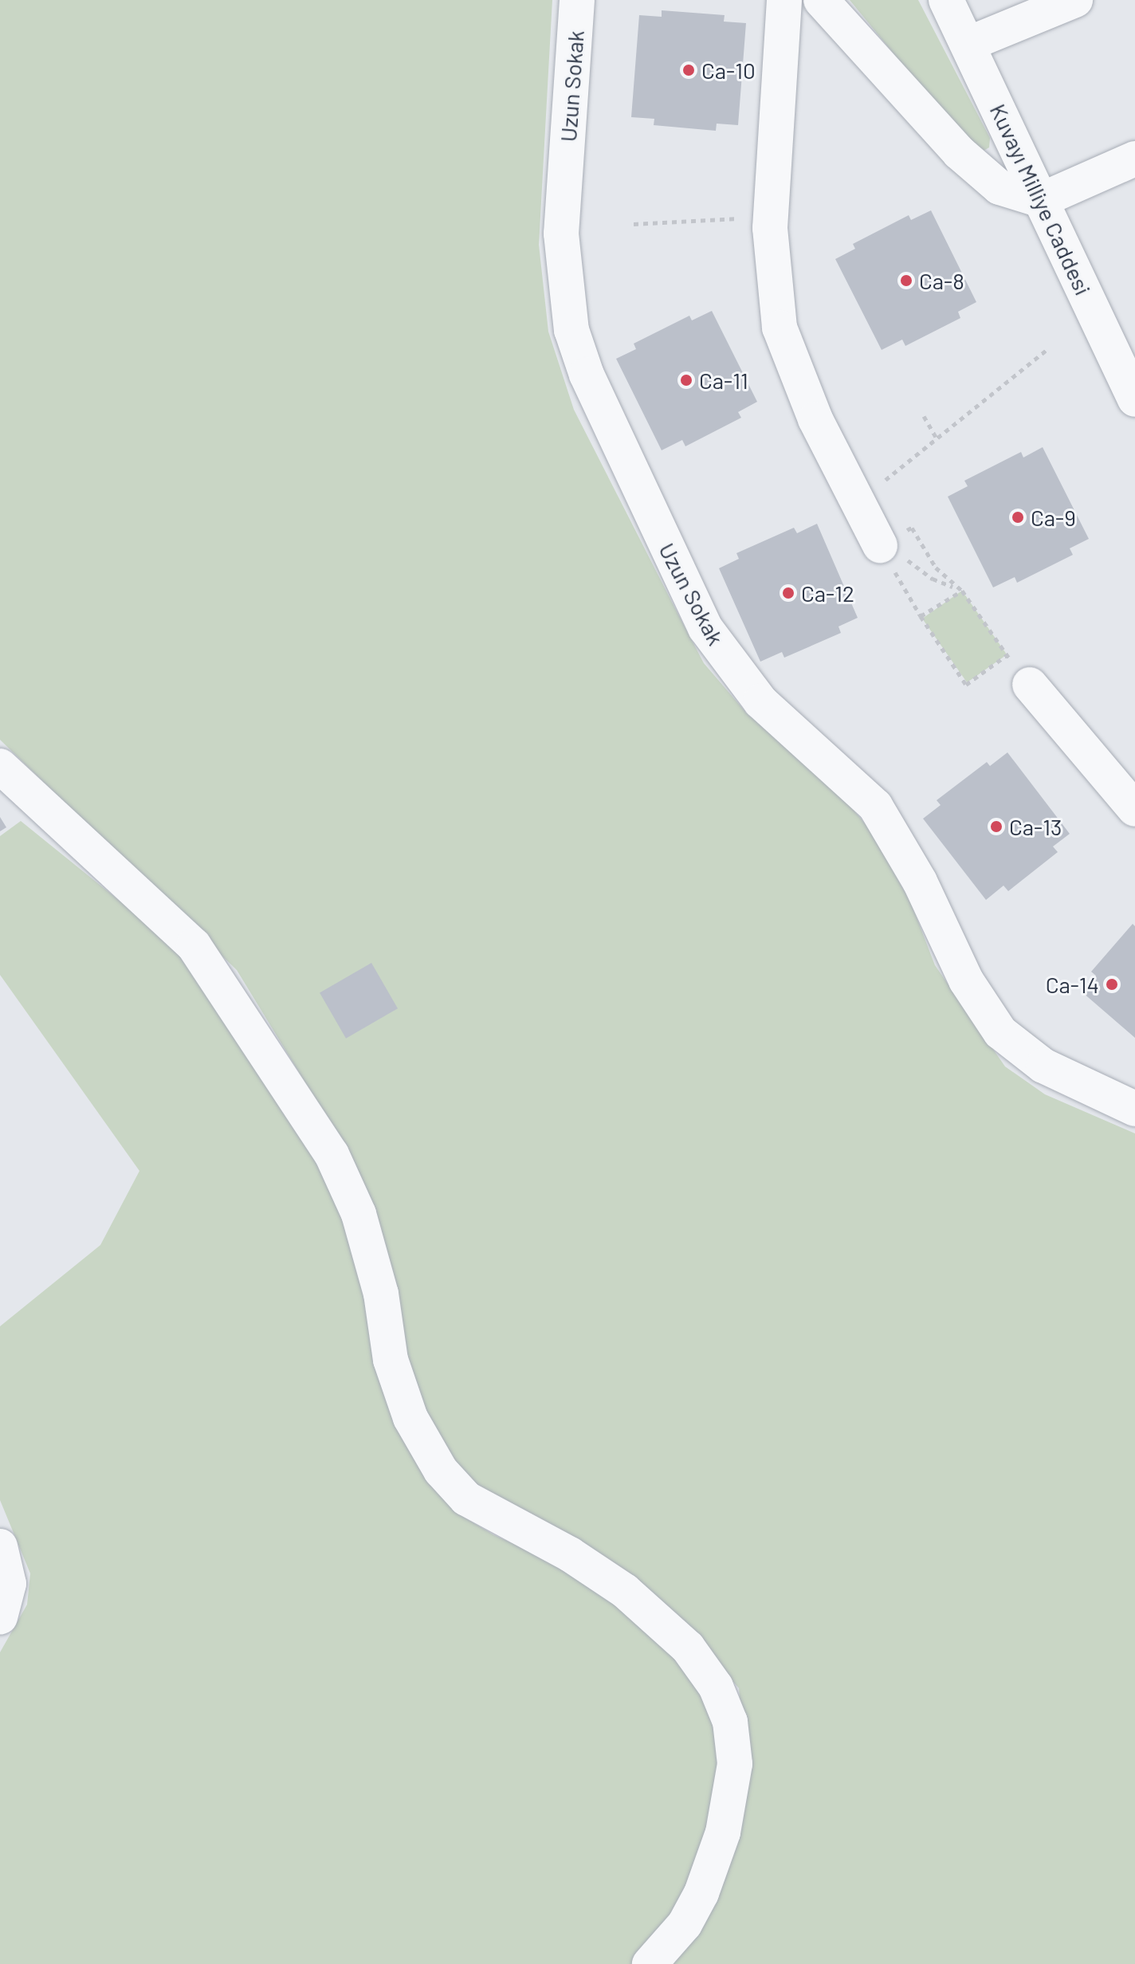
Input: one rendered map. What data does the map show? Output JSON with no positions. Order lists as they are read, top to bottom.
{
  "streets": {
    "street": ["Uzun Sokak", "Kuvayı Milliye Caddesi"]
  },
  "places": [
    "Ca-10",
    "Ca-8",
    "Ca-11",
    "Ca-9",
    "Ca-12",
    "Ca-13",
    "Ca-14"
  ]
}
